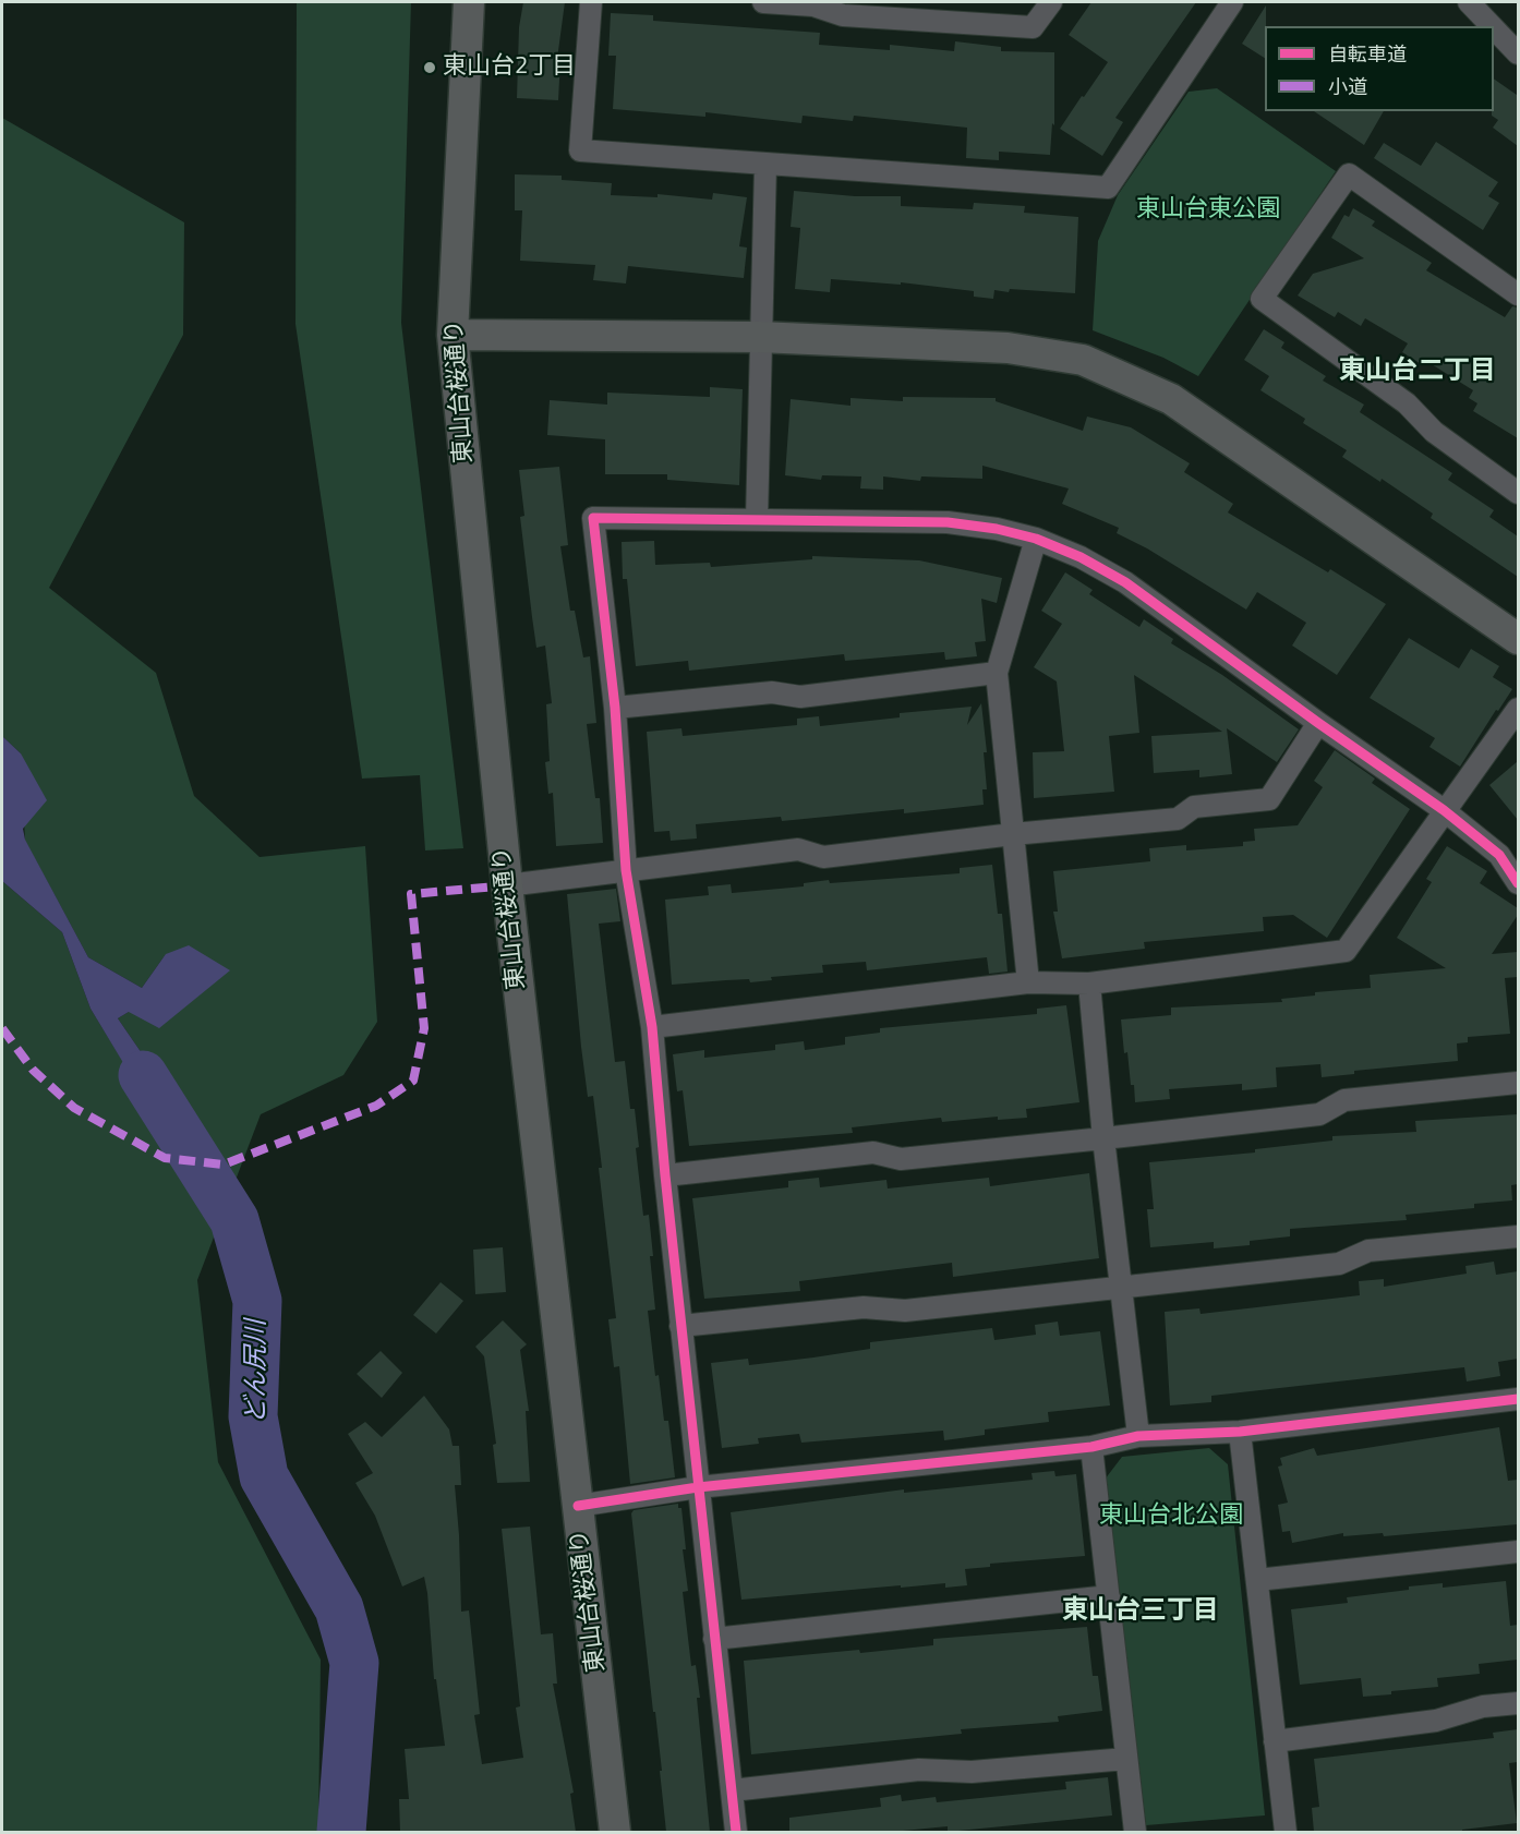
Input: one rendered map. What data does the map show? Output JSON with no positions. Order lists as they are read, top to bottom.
{
  "streets": {
    "street": ["東山台桜通り"]
  },
  "districts": ["東山台二丁目", "東山台三丁目"],
  "water": ["どん尻川"],
  "parks": ["東山台東公園", "東山台北公園"],
  "places": ["東山台2丁目"],
  "legend": ["自転車道", "小道"]
}
